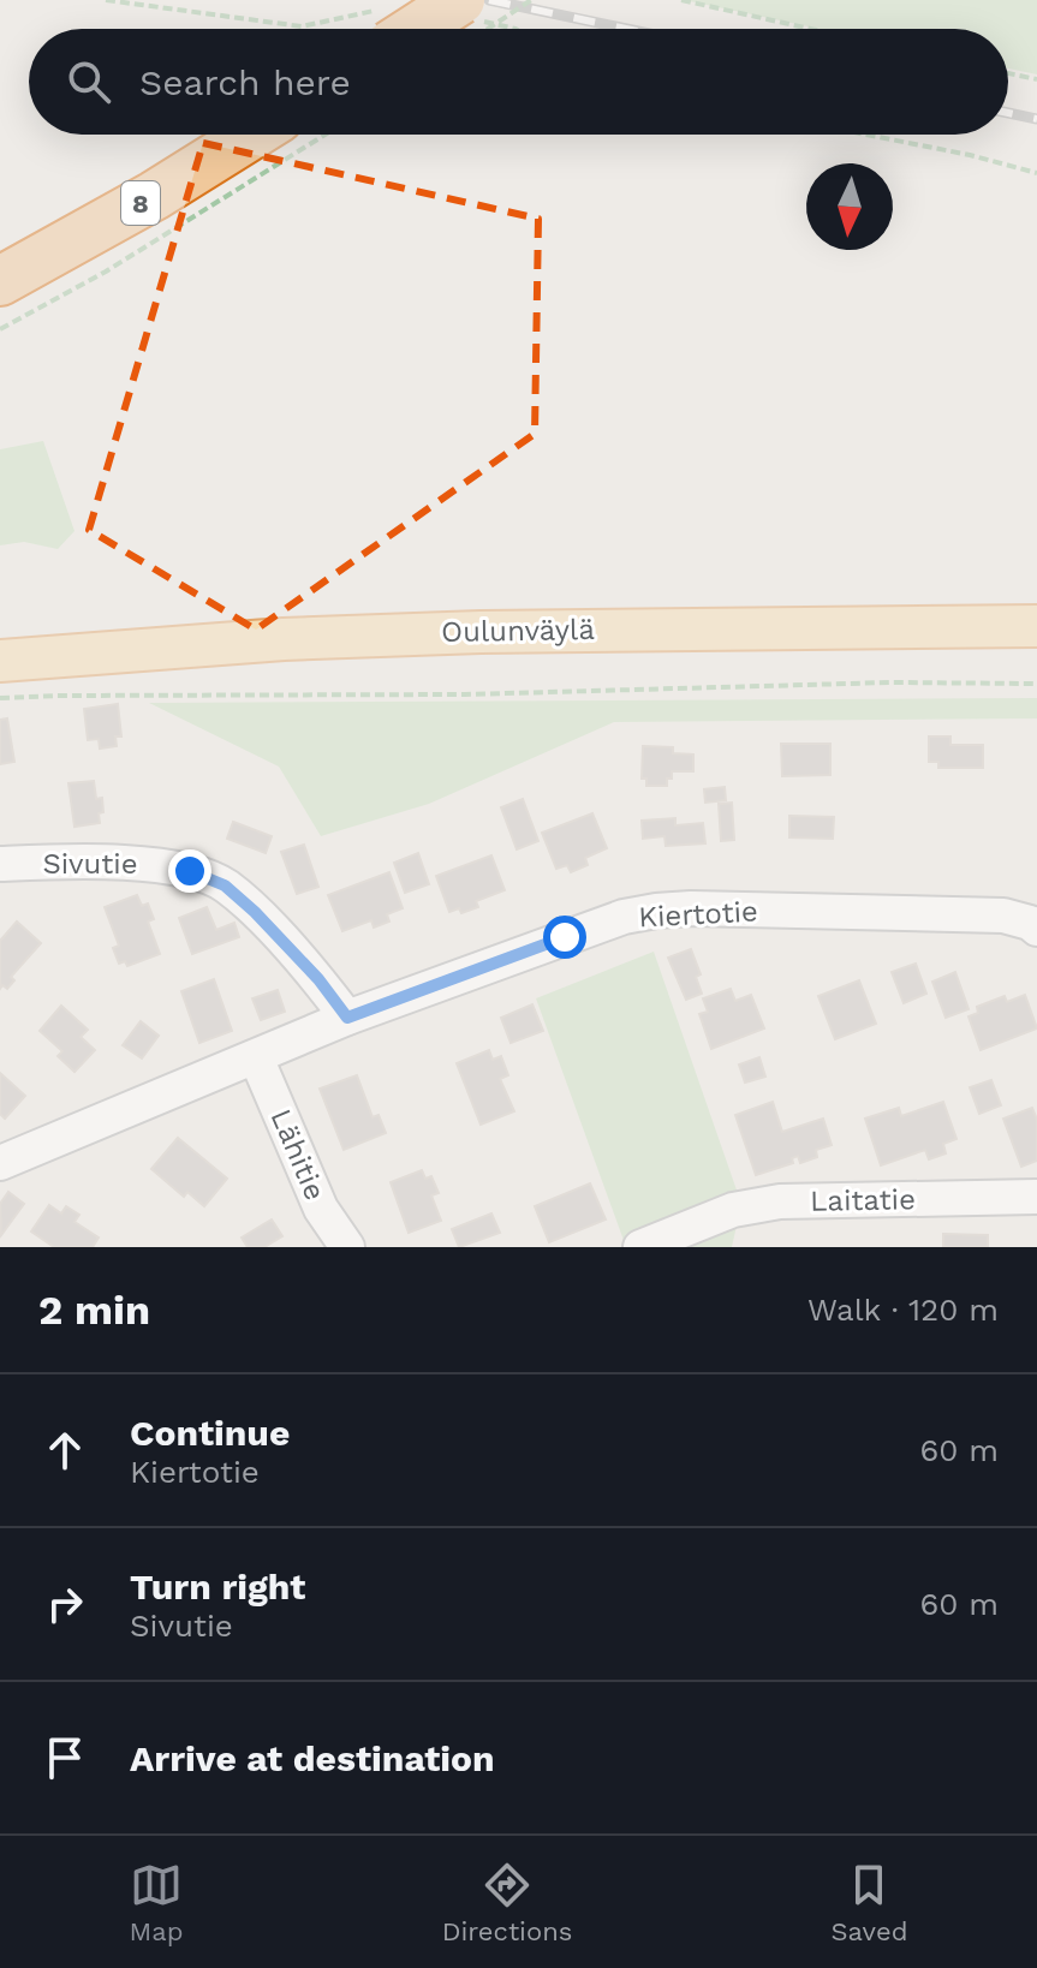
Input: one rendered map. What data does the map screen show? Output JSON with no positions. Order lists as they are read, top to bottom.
{
  "streets": {
    "highway": ["8"],
    "main road": ["Oulunväylä"],
    "street": [
      "Sivutie",
      "Kiertotie",
      "Lähitie",
      "Laitatie"
    ]
  },
  "crossings": [
    ["Sivutie", "Kiertotie"],
    ["Kiertotie", "Lähitie"]
  ],
  "north": "bottom",
  "page": {
    "search": "Search here",
    "heading": ["2 min", "Walk · 120 m"],
    "list": [
      ["Continue", "Kiertotie", "60 m"],
      ["Turn right", "Sivutie", "60 m"],
      "Arrive at destination"
    ],
    "nav": ["Map", "Directions", "Saved"]
  }
}
